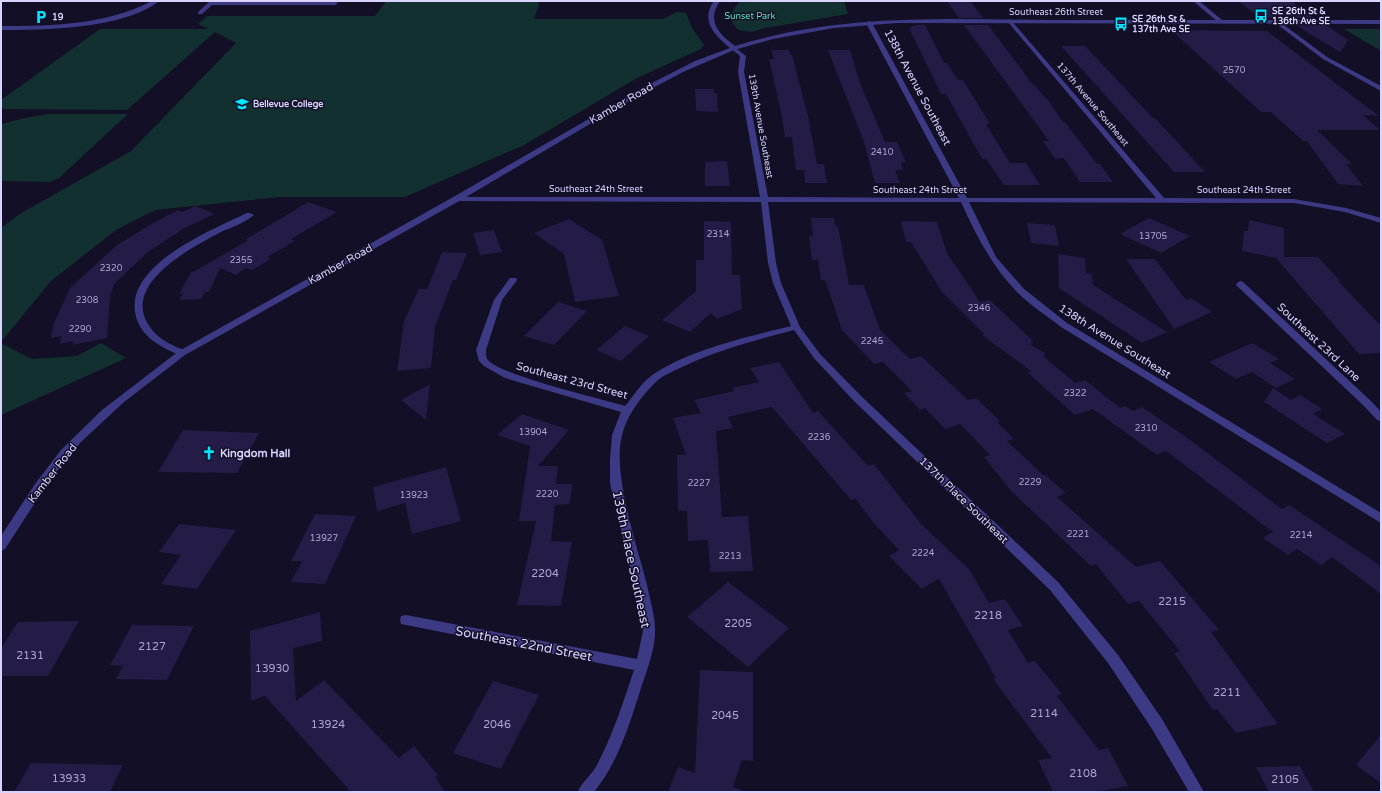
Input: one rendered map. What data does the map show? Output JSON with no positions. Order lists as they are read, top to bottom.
{
  "streets": {
    "street": [
      "Southeast 26th Street",
      "138th Avenue Southeast",
      "Kamber Road",
      "137th Avenue Southeast",
      "139th Avenue Southeast",
      "Southeast 24th Street",
      "Southeast 23rd Lane",
      "Southeast 23rd Street",
      "137th Place Southeast",
      "139th Place Southeast",
      "Southeast 22nd Street"
    ]
  },
  "crossings": [
    ["Southeast 26th Street", "138th Avenue Southeast"],
    ["Southeast 26th Street", "Kamber Road"],
    ["Southeast 26th Street", "137th Avenue Southeast"],
    ["Southeast 26th Street", "139th Avenue Southeast"],
    ["138th Avenue Southeast", "Southeast 24th Street"],
    ["Kamber Road", "139th Avenue Southeast"],
    ["Kamber Road", "Southeast 24th Street"],
    ["137th Avenue Southeast", "Southeast 24th Street"],
    ["139th Avenue Southeast", "Southeast 24th Street"],
    ["139th Avenue Southeast", "137th Place Southeast"],
    ["Southeast 24th Street", "137th Place Southeast"],
    ["Southeast 23rd Street", "137th Place Southeast"],
    ["Southeast 23rd Street", "139th Place Southeast"],
    ["139th Place Southeast", "Southeast 22nd Street"]
  ],
  "parks": ["Sunset Park"],
  "places": {
    "bus stop": ["SE 26th St & 136th Ave SE", "SE 26th St & 137th Ave SE"],
    "parking": ["19"],
    "school or university": ["Bellevue College"],
    "church": ["Kingdom Hall"]
  },
  "house_numbers": [
    "2570",
    "2410",
    "2314",
    "13705",
    "2355",
    "2320",
    "2308",
    "2346",
    "2290",
    "2245",
    "2322",
    "2310",
    "13904",
    "2236",
    "2229",
    "2227",
    "2220",
    "13923",
    "2221",
    "2214",
    "13927",
    "2224",
    "2213",
    "2204",
    "2215",
    "2218",
    "2205",
    "2127",
    "2131",
    "13930",
    "2211",
    "2114",
    "2045",
    "13924",
    "2046",
    "2108",
    "13933",
    "2105"
  ]
}
